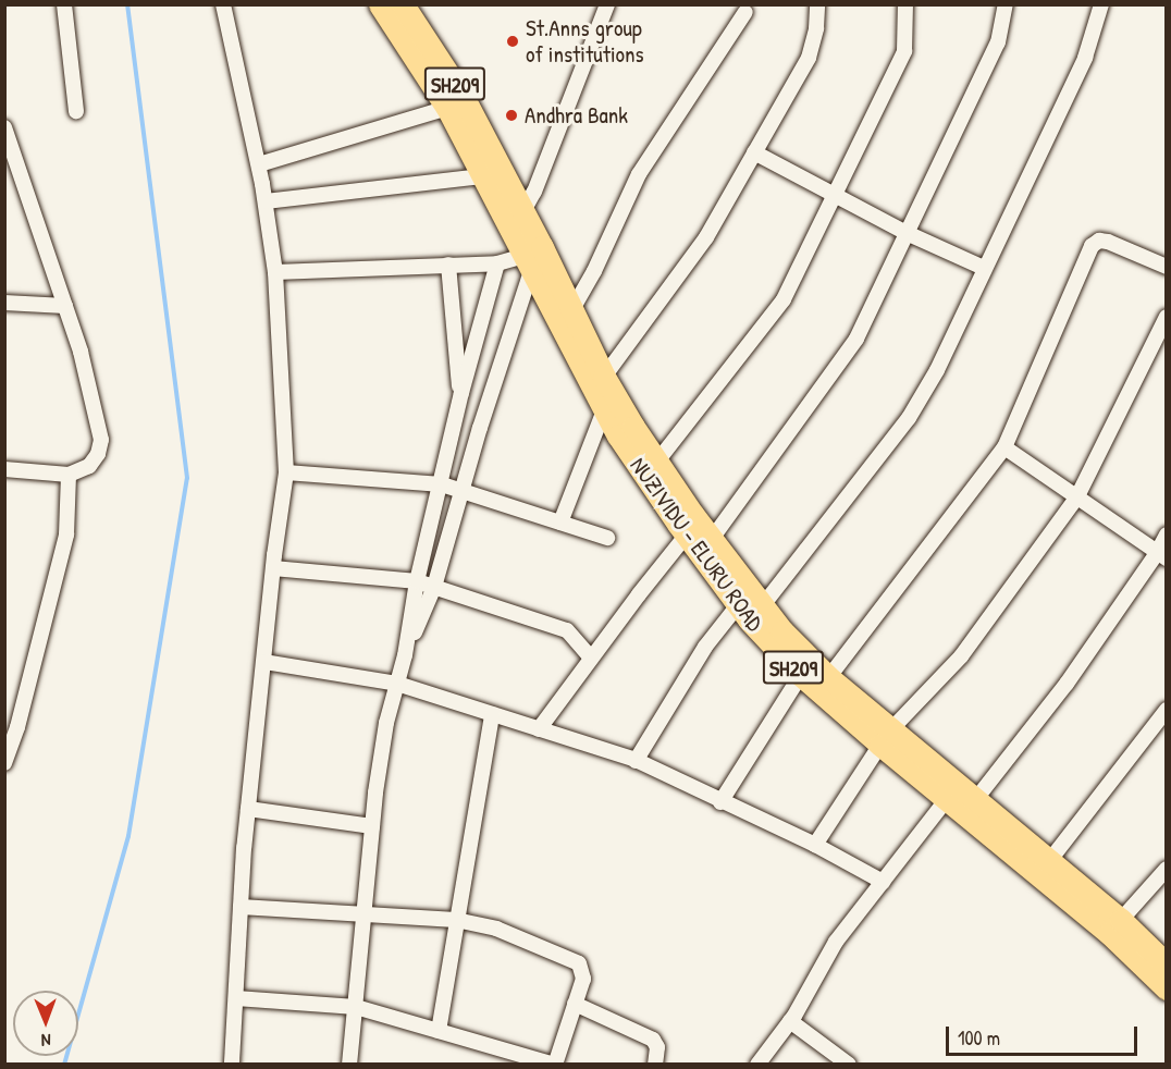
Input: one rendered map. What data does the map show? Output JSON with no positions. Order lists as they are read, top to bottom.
{
  "streets": {
    "main road": ["SH209", "NUZIVIDU - ELURU ROAD"]
  },
  "places": ["St.Anns group of institutions", "Andhra Bank"],
  "scale_bar": "100 m",
  "north": "bottom"
}
